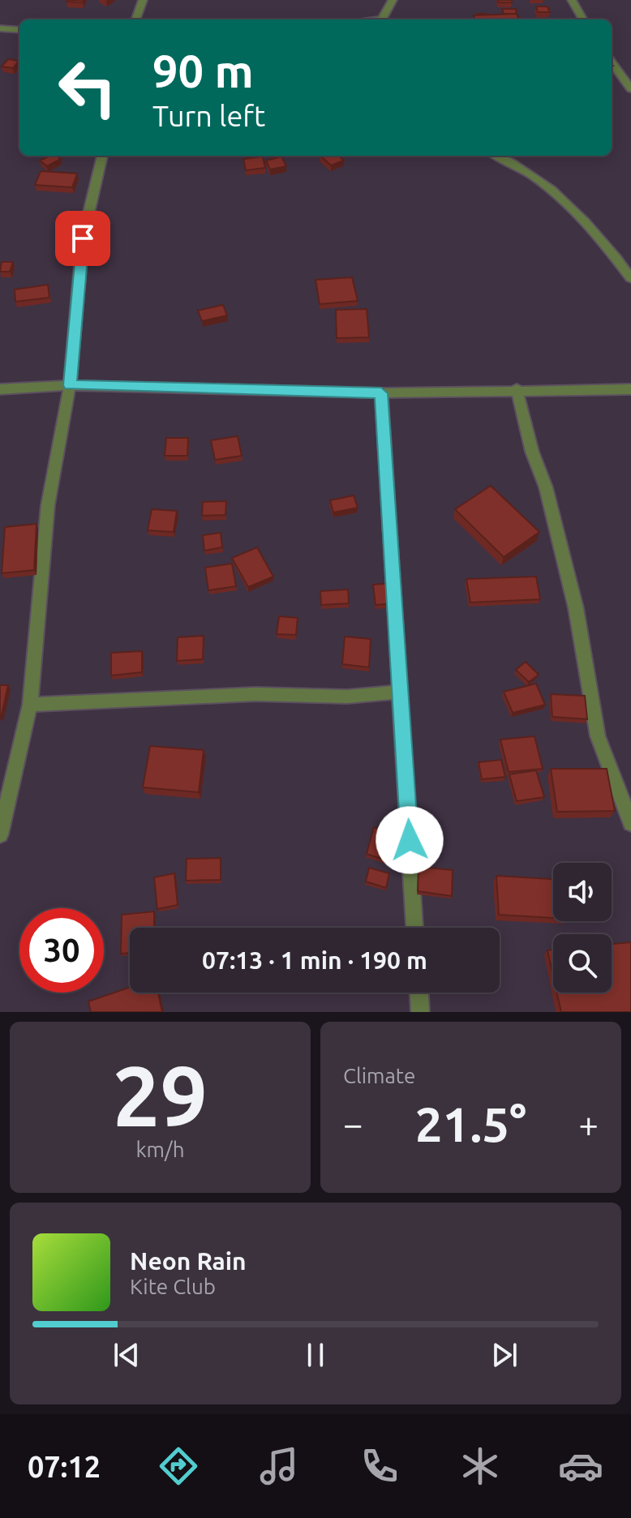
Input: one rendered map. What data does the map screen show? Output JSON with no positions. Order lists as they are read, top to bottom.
{
  "page": {
    "turn": ["90 m", "Turn left"],
    "limit": "30",
    "trip": "07:13 · 1 min · 190 m",
    "tile": [
      ["29", "km/h"],
      "Climate"
    ],
    "heat": ["−", "21.5°", "+"],
    "song": ["Neon Rain", "Kite Club"],
    "tabs": "07:12"
  }
}
